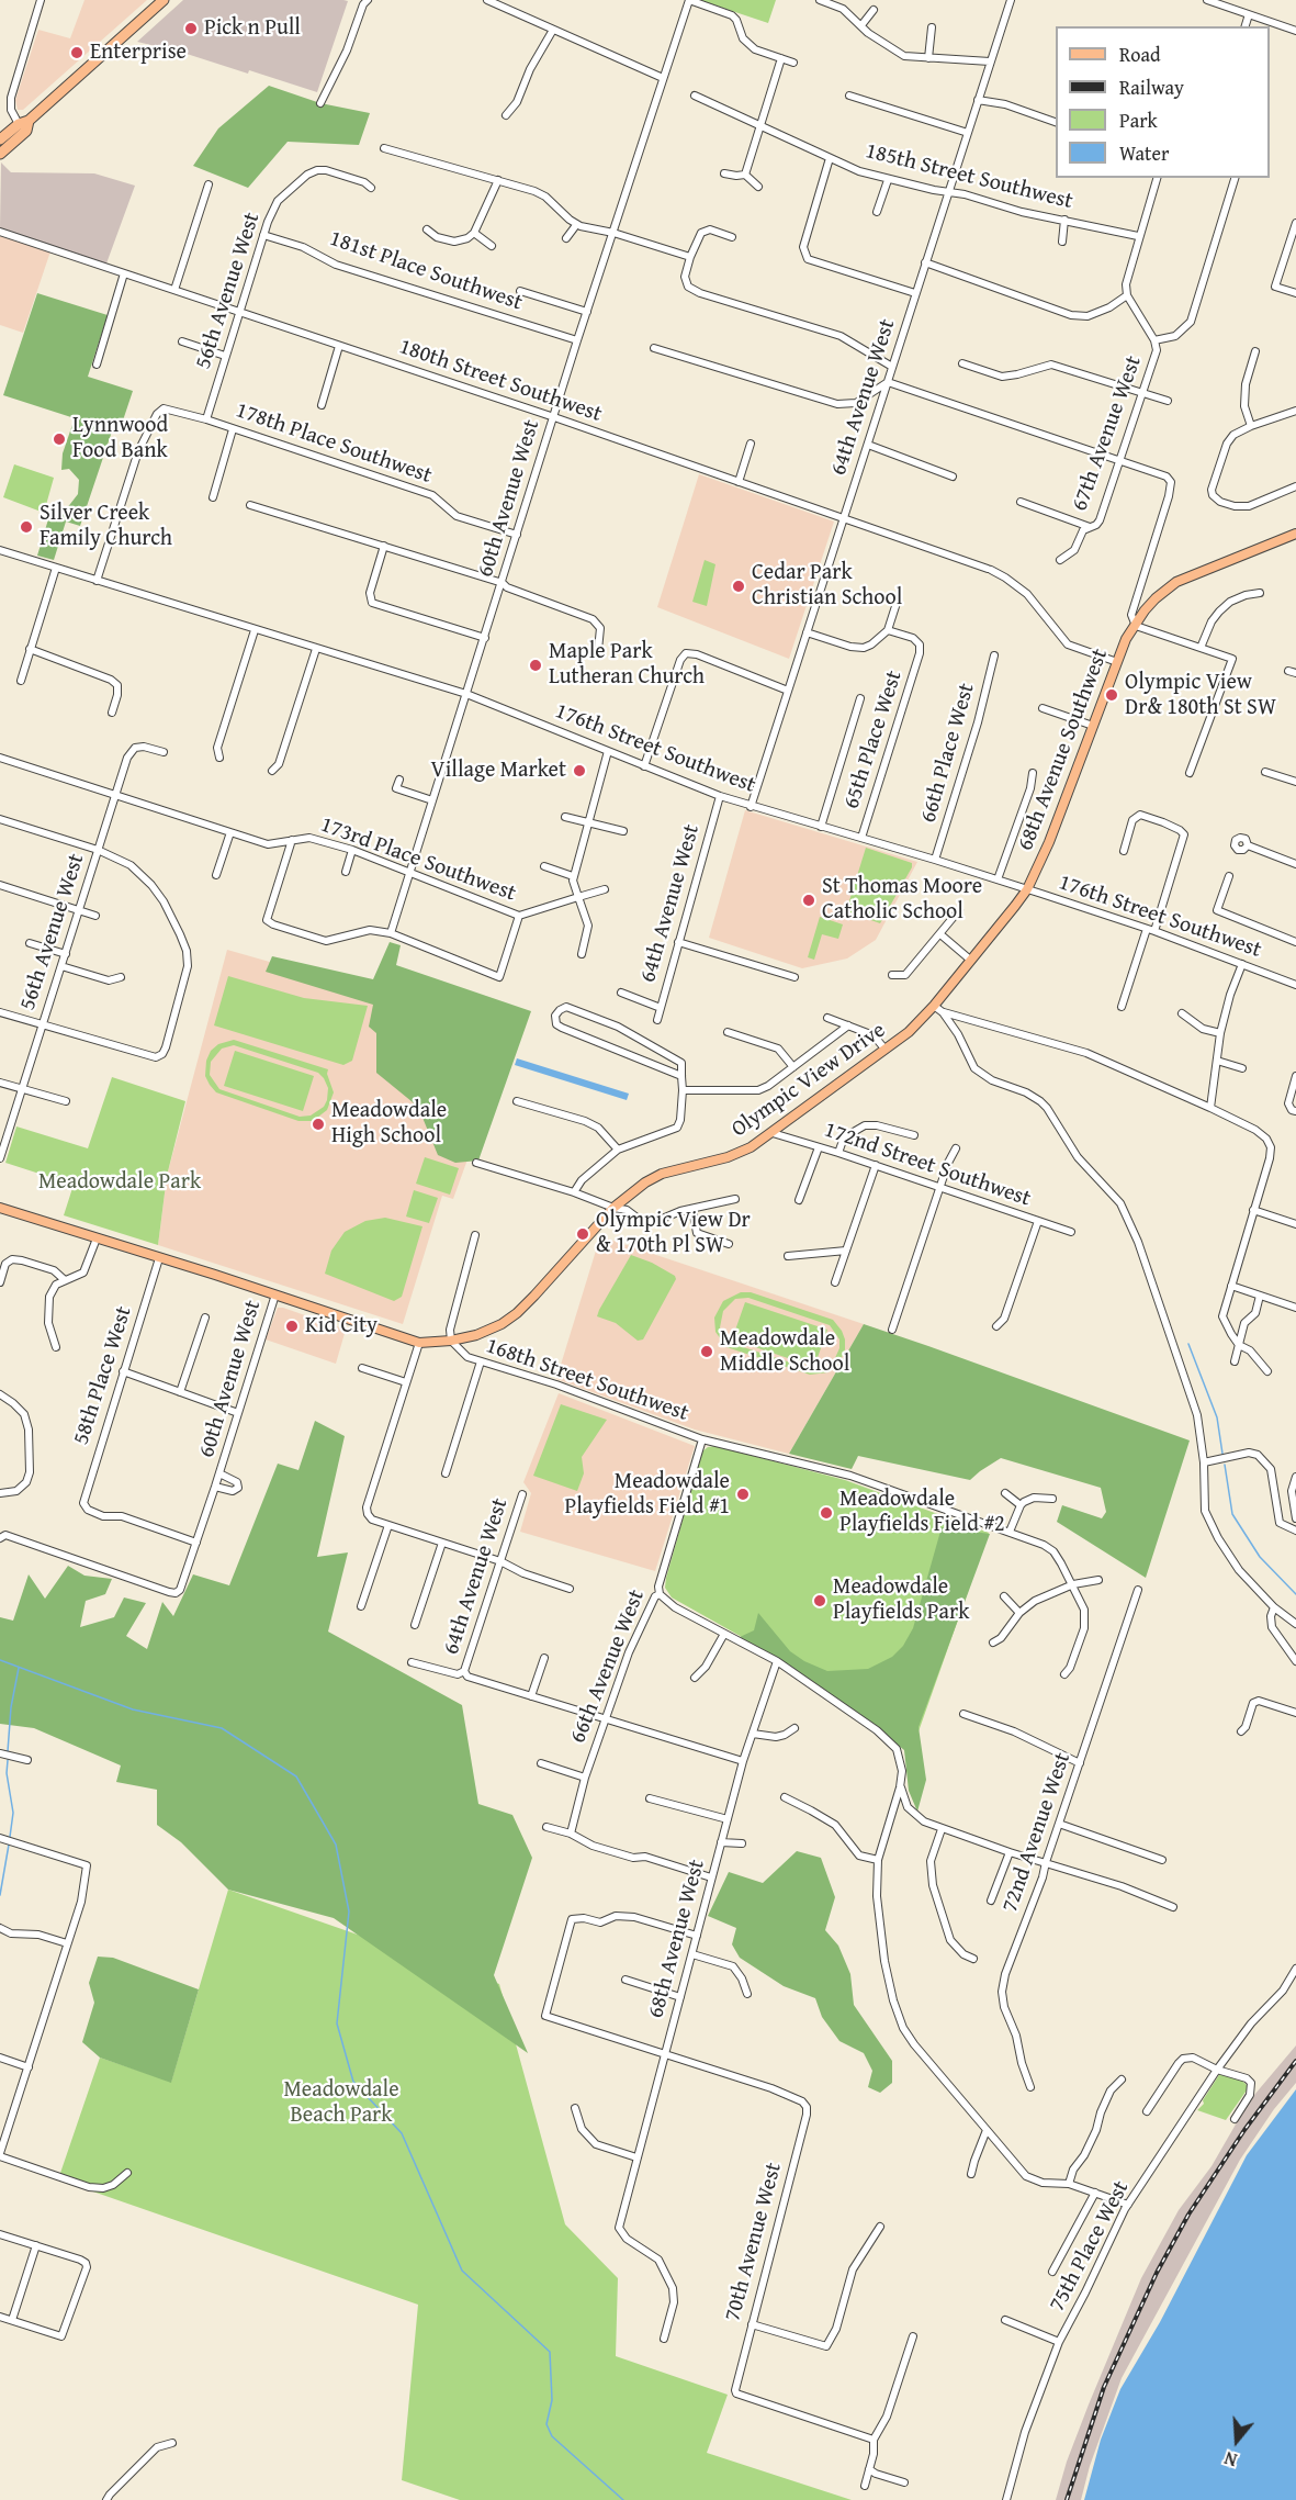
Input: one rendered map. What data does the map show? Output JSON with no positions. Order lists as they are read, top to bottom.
{
  "streets": {
    "main road": ["68th Avenue Southwest", "Olympic View Drive"],
    "street": [
      "185th Street Southwest",
      "181st Place Southwest",
      "56th Avenue West",
      "180th Street Southwest",
      "64th Avenue West",
      "67th Avenue West",
      "178th Place Southwest",
      "60th Avenue West",
      "65th Place West",
      "176th Street Southwest",
      "66th Place West",
      "173rd Place Southwest",
      "172nd Street Southwest",
      "58th Place West",
      "168th Street Southwest",
      "66th Avenue West",
      "72nd Avenue West",
      "68th Avenue West",
      "70th Avenue West",
      "75th Place West"
    ]
  },
  "crossings": [
    ["185th Street Southwest", "64th Avenue West"],
    ["181st Place Southwest", "56th Avenue West"],
    ["181st Place Southwest", "60th Avenue West"],
    ["56th Avenue West", "180th Street Southwest"],
    ["56th Avenue West", "178th Place Southwest"],
    ["56th Avenue West", "173rd Place Southwest"],
    ["180th Street Southwest", "64th Avenue West"],
    ["180th Street Southwest", "60th Avenue West"],
    ["180th Street Southwest", "68th Avenue Southwest"],
    ["64th Avenue West", "176th Street Southwest"],
    ["178th Place Southwest", "60th Avenue West"],
    ["178th Place Southwest", "176th Street Southwest"],
    ["60th Avenue West", "176th Street Southwest"],
    ["60th Avenue West", "173rd Place Southwest"],
    ["60th Avenue West", "58th Place West"],
    ["65th Place West", "176th Street Southwest"],
    ["176th Street Southwest", "68th Avenue Southwest"],
    ["176th Street Southwest", "66th Place West"],
    ["176th Street Southwest", "Olympic View Drive"],
    ["68th Avenue Southwest", "Olympic View Drive"],
    ["Olympic View Drive", "172nd Street Southwest"],
    ["Olympic View Drive", "168th Street Southwest"],
    ["168th Street Southwest", "66th Avenue West"],
    ["68th Avenue West", "70th Avenue West"]
  ],
  "parks": ["Meadowdale Park", "Meadowdale Beach Park"],
  "places": [
    "Pick n Pull",
    "Enterprise",
    "Lynnwood Food Bank",
    "Silver Creek Family Church",
    "Cedar Park Christian School",
    "Maple Park Lutheran Church",
    "Olympic View Dr& 180th St SW",
    "Village Market",
    "St Thomas Moore Catholic School",
    "Meadowdale High School",
    "Olympic View Dr & 170th Pl SW",
    "Kid City",
    "Meadowdale Middle School",
    "Meadowdale Playfields Field #1",
    "Meadowdale Playfields Field #2",
    "Meadowdale Playfields Park"
  ],
  "legend": [
    "Road",
    "Railway",
    "Park",
    "Water"
  ],
  "north": "bottom"
}
